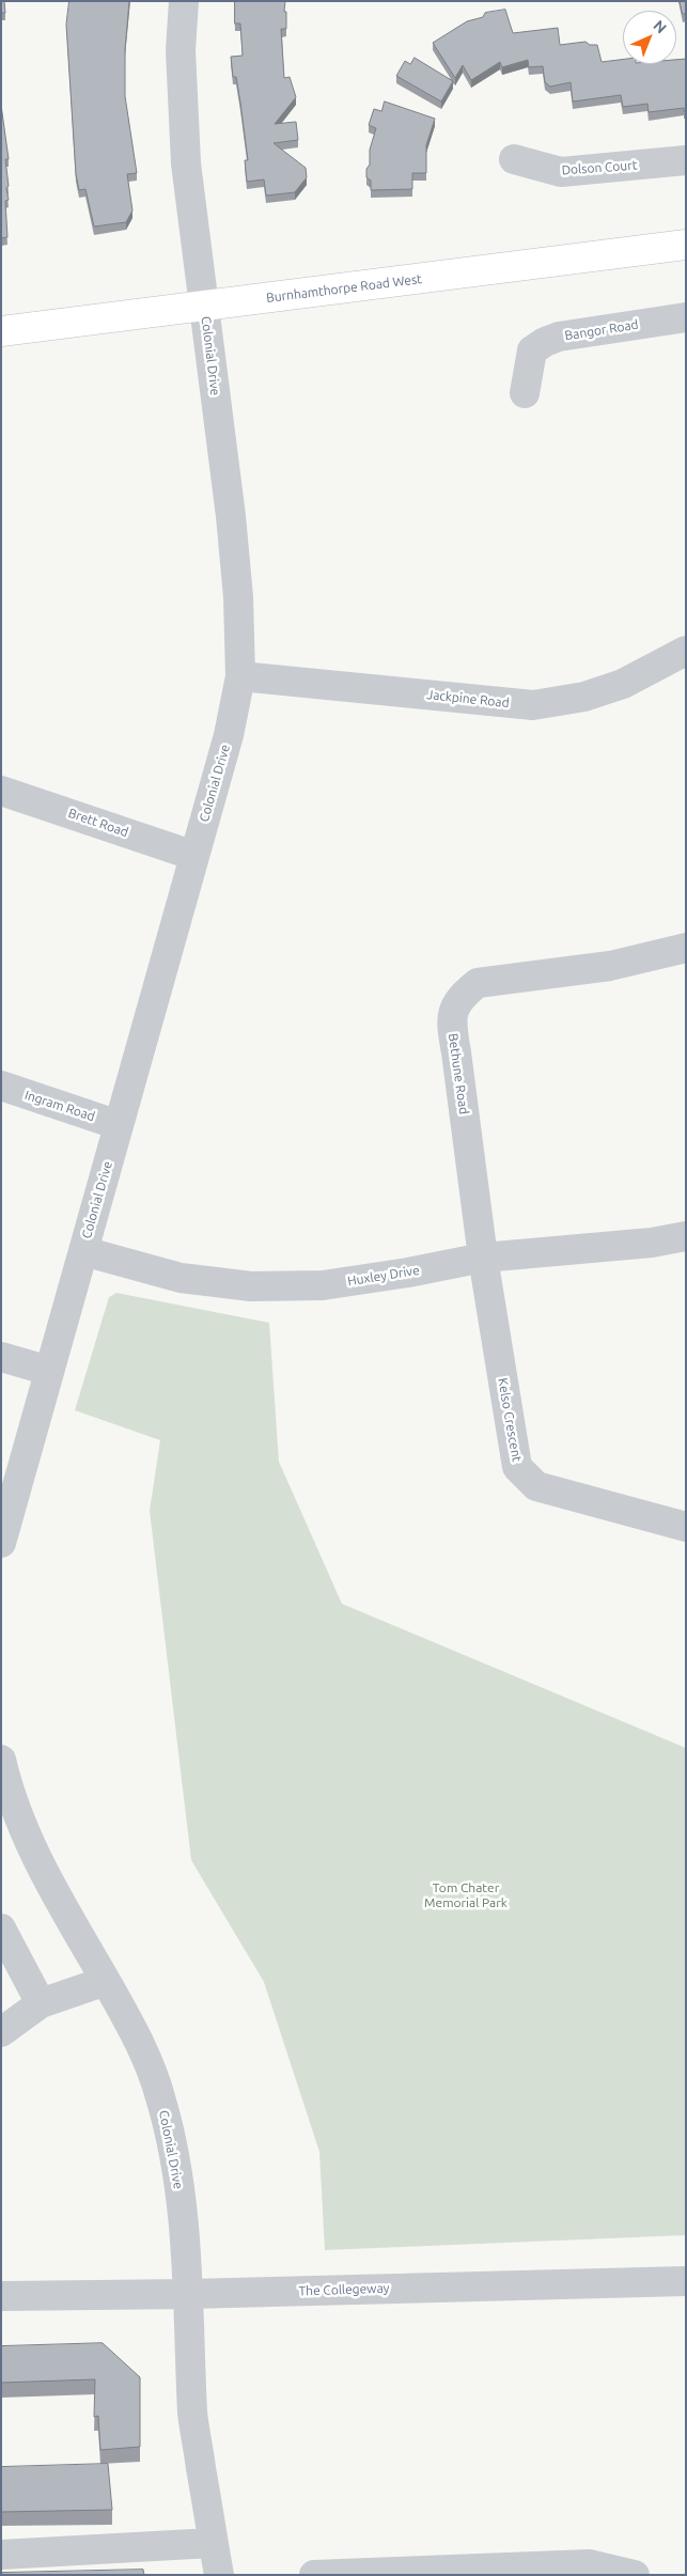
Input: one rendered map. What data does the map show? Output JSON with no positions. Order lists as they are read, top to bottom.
{
  "streets": {
    "main road": ["Burnhamthorpe Road West"],
    "street": [
      "Dolson Court",
      "Bangor Road",
      "Colonial Drive",
      "Jackpine Road",
      "Brett Road",
      "Bethune Road",
      "Ingram Road",
      "Huxley Drive",
      "Kelso Crescent",
      "The Collegeway"
    ]
  },
  "crossings": [
    ["Burnhamthorpe Road West", "Colonial Drive"],
    ["Colonial Drive", "Jackpine Road"],
    ["Colonial Drive", "Brett Road"],
    ["Colonial Drive", "Ingram Road"],
    ["Colonial Drive", "Huxley Drive"],
    ["Colonial Drive", "The Collegeway"],
    ["Bethune Road", "Huxley Drive"],
    ["Bethune Road", "Kelso Crescent"],
    ["Huxley Drive", "Kelso Crescent"]
  ],
  "parks": ["Tom Chater Memorial Park"],
  "north": "top right"
}
